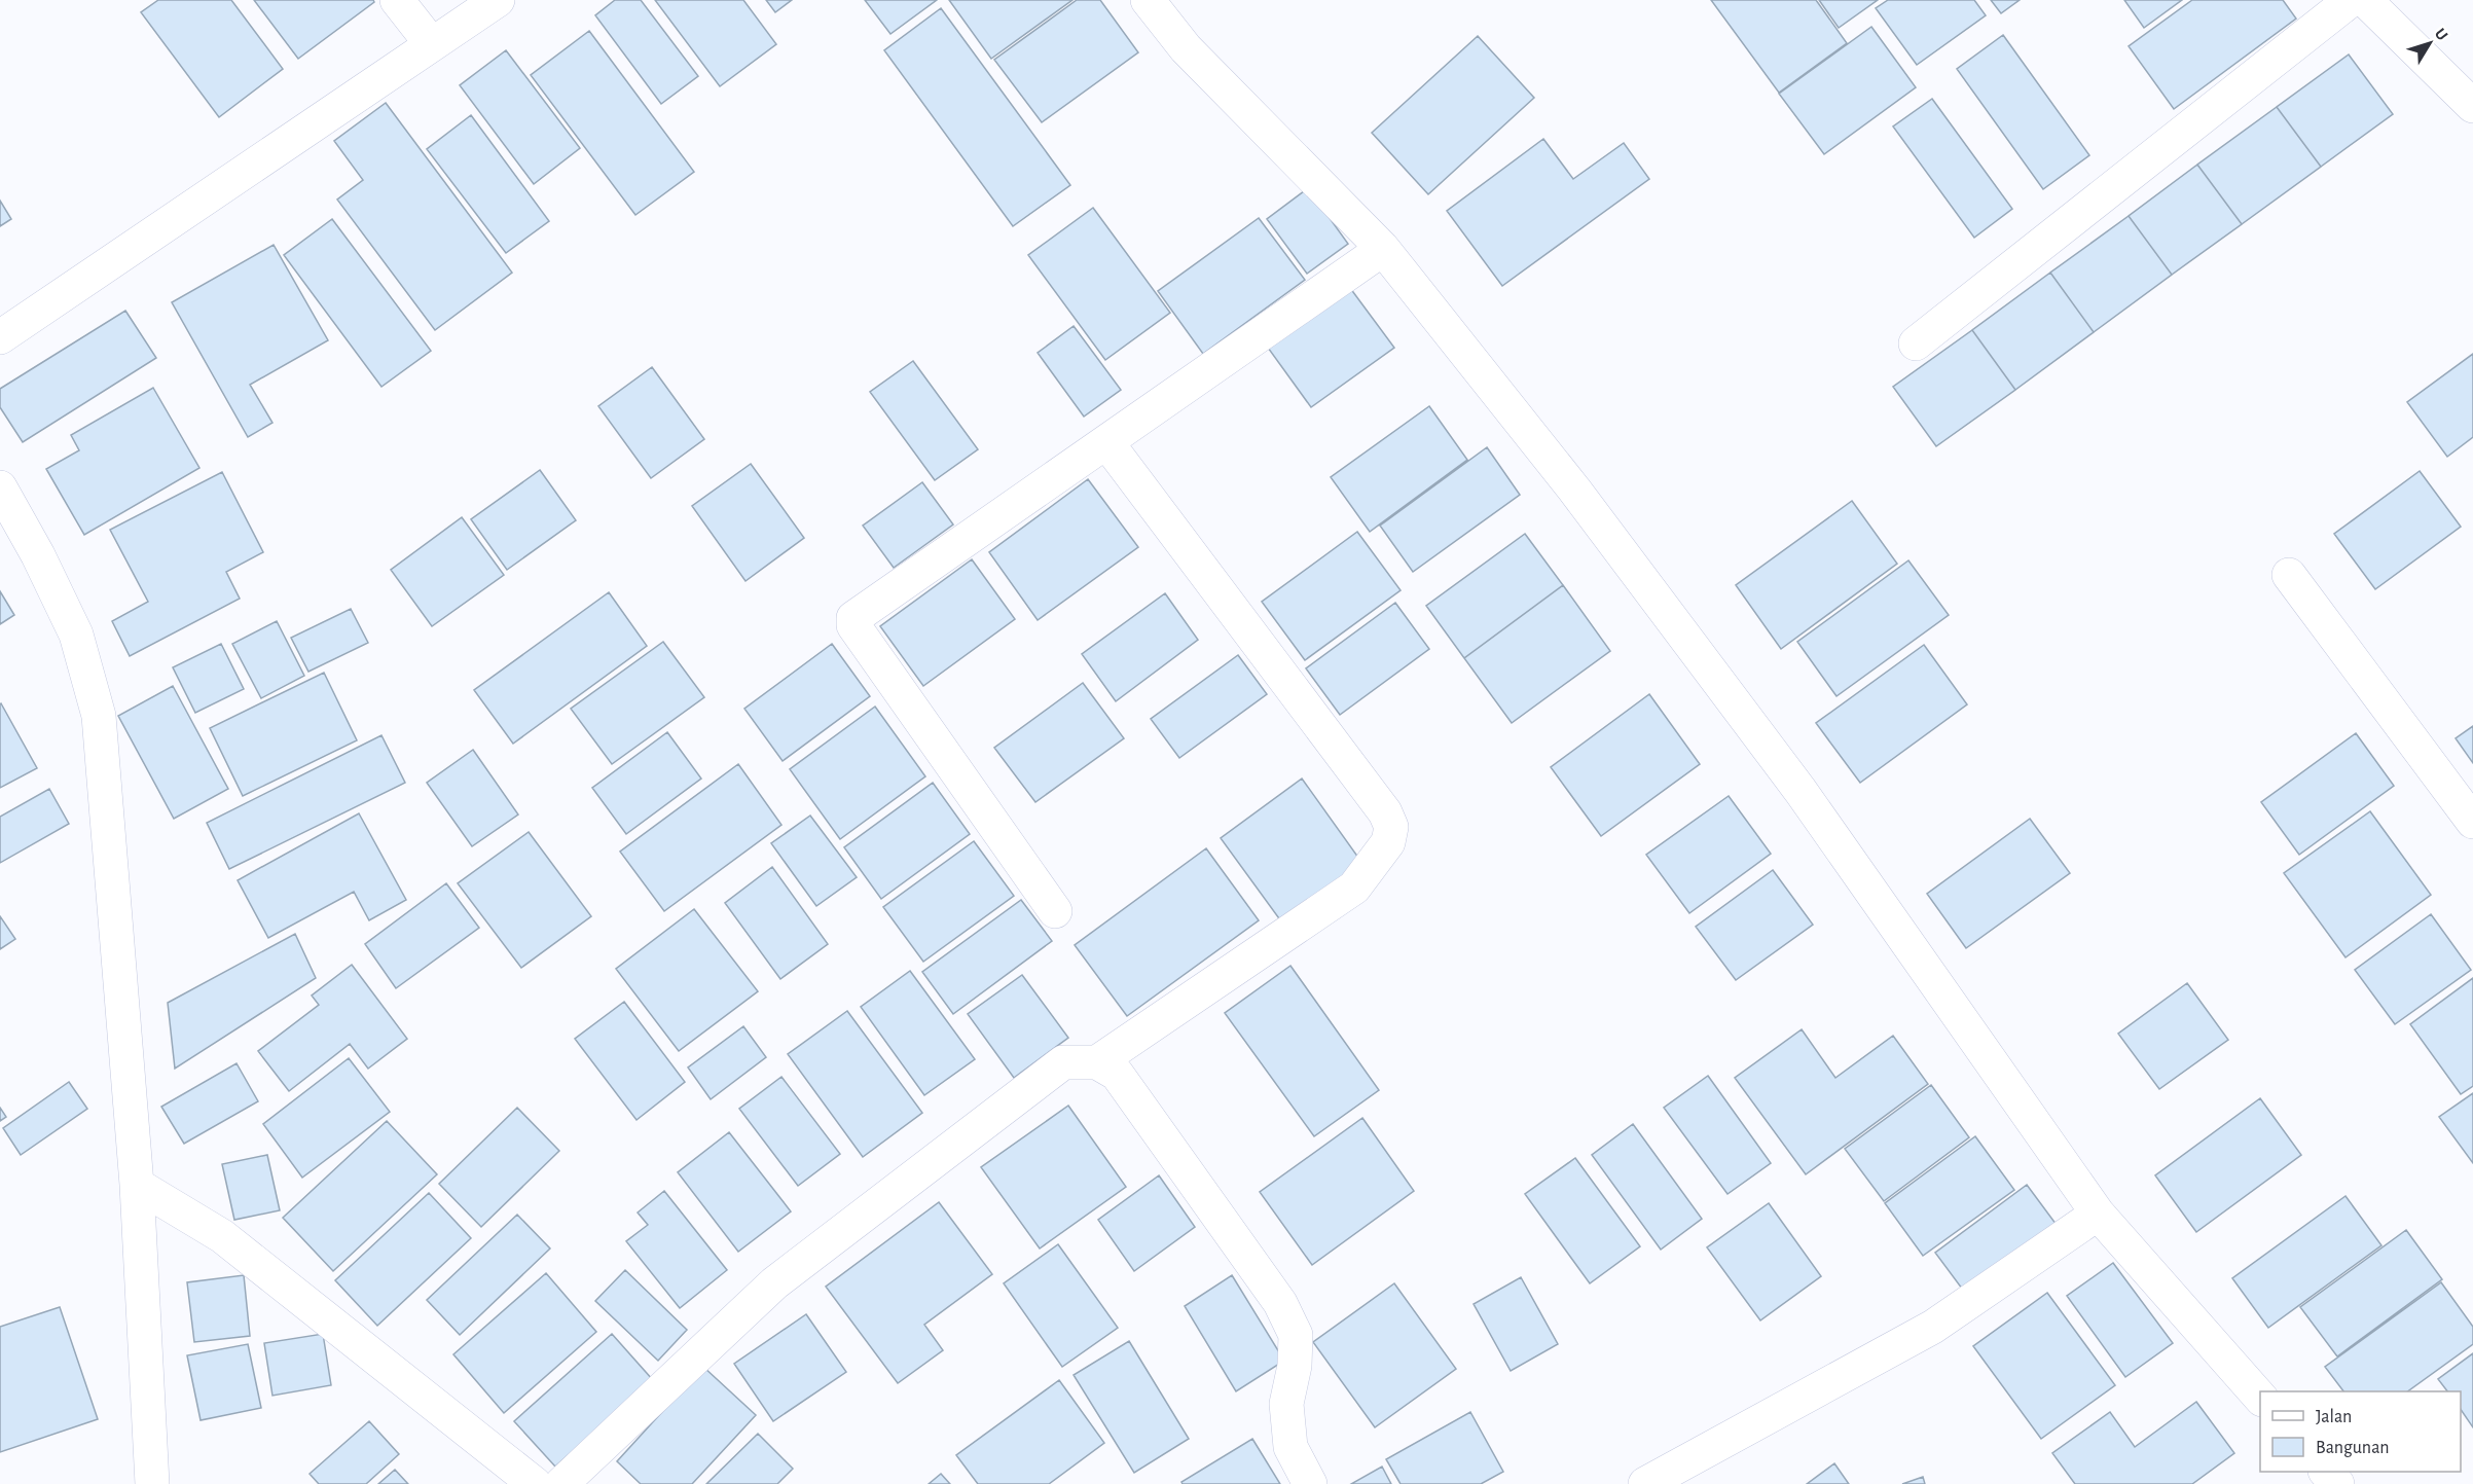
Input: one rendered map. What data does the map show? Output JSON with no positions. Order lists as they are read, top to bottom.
{
  "legend": ["Jalan", "Bangunan"],
  "north": "top right"
}
